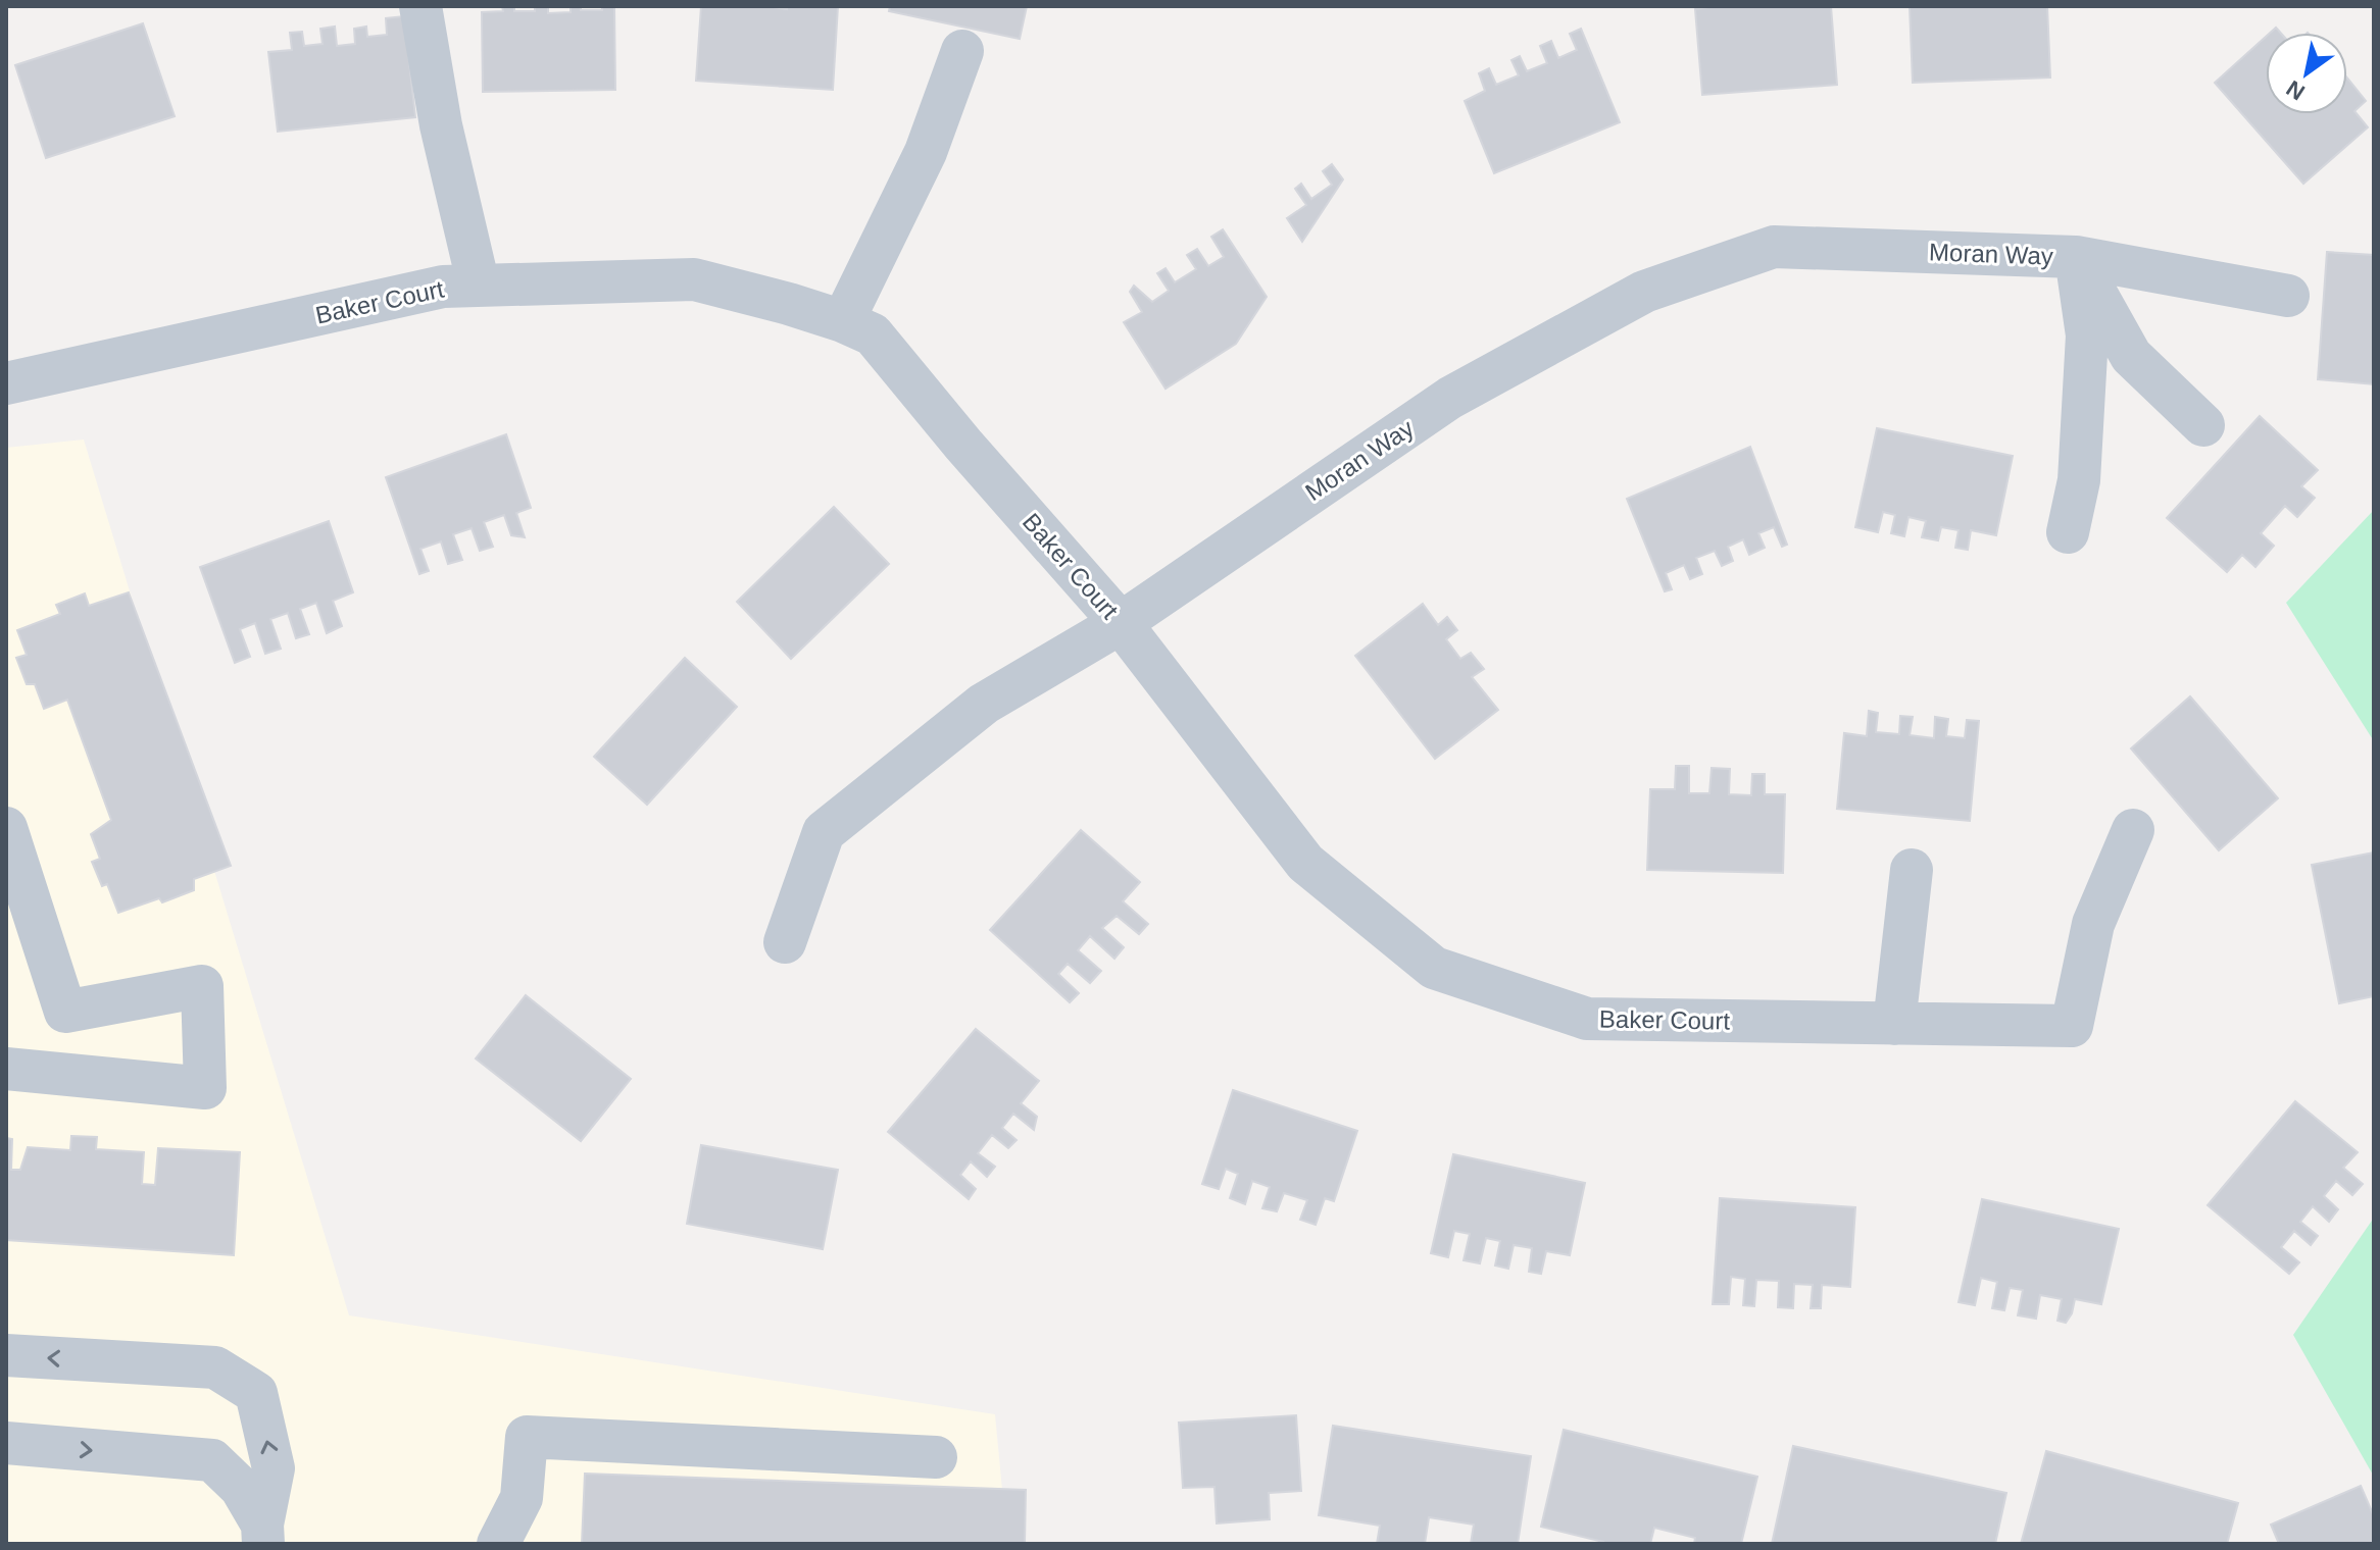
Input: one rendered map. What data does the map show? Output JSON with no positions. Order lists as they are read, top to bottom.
{
  "streets": {
    "street": ["Moran Way", "Baker Court"]
  },
  "crossings": [
    ["Moran Way", "Baker Court"]
  ],
  "north": "bottom left"
}
